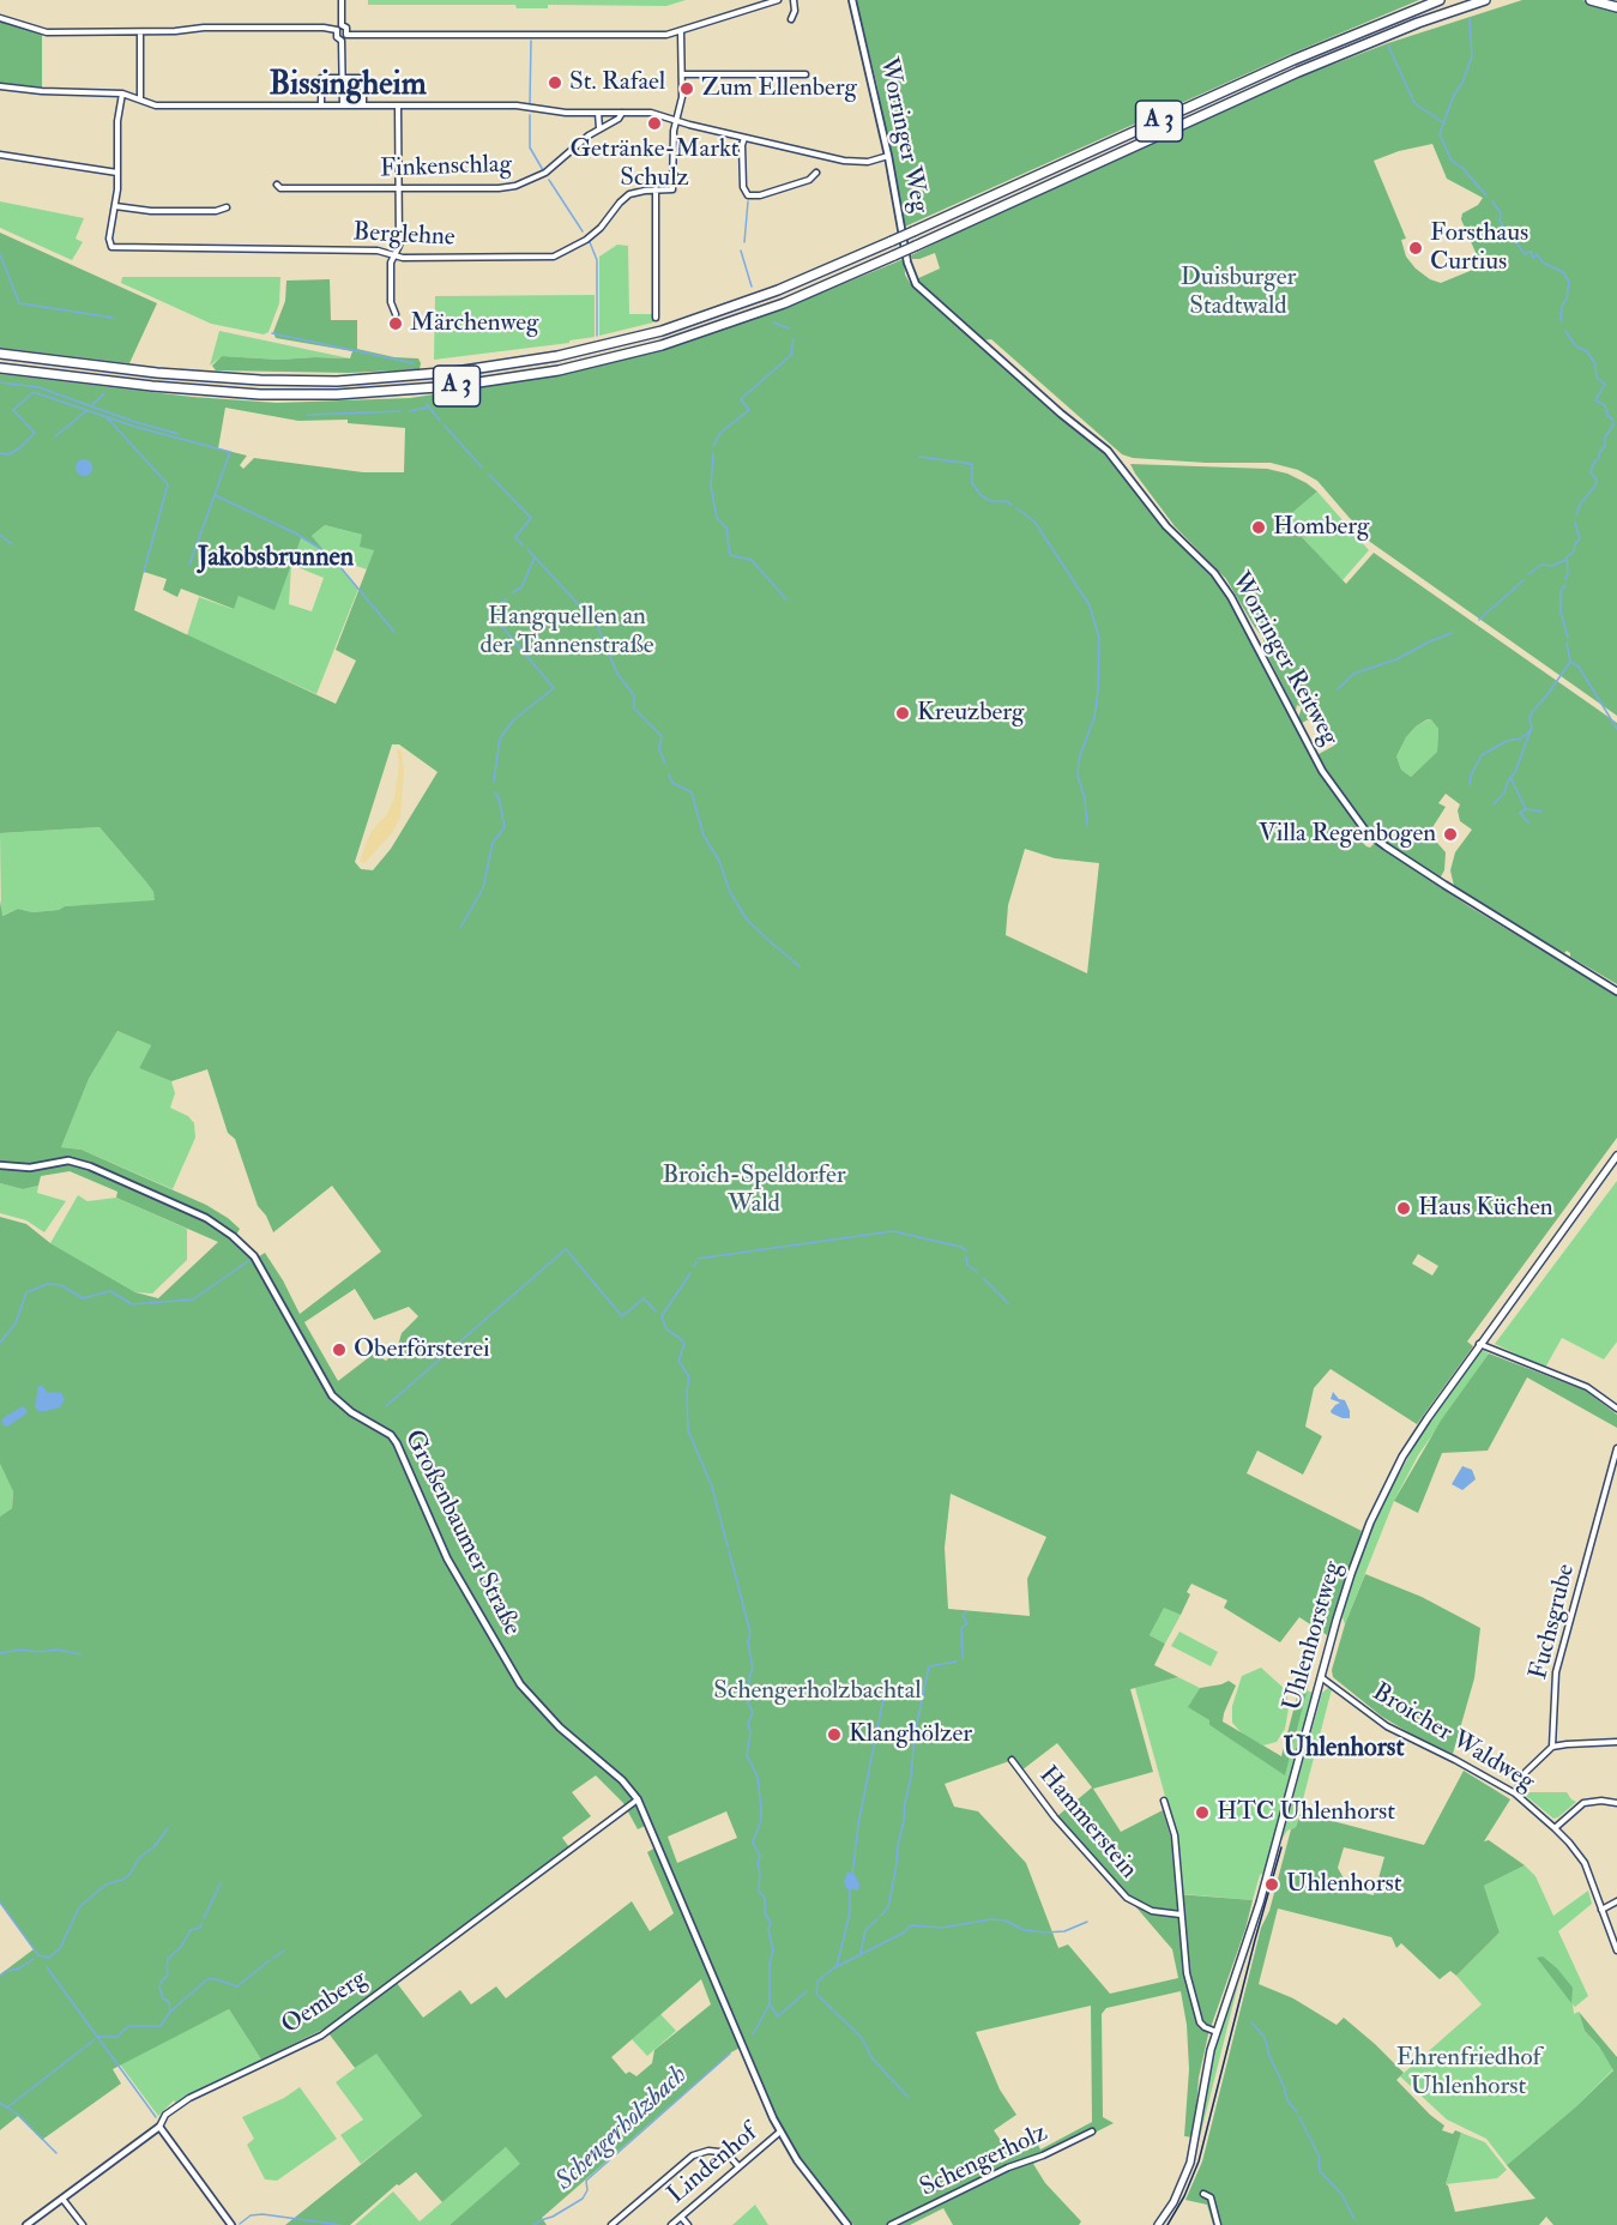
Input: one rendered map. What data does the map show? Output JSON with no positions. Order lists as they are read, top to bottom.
{
  "streets": {
    "highway": ["A 3"],
    "main road": ["Uhlenhorstweg"],
    "street": [
      "Worringer Weg",
      "Finkenschlag",
      "Berglehne",
      "Worringer Reitweg",
      "Großenbaumer Straße",
      "Fuchsgrube",
      "Broicher Waldweg",
      "Hammerstein",
      "Oemberg",
      "Schengerholz",
      "Lindenhof"
    ]
  },
  "crossings": [
    ["Worringer Weg", "Worringer Reitweg"],
    ["Großenbaumer Straße", "Oemberg"],
    ["Großenbaumer Straße", "Lindenhof"],
    ["Uhlenhorstweg", "Broicher Waldweg"]
  ],
  "districts": ["Bissingheim", "Jakobsbrunnen", "Uhlenhorst"],
  "water": ["Schengerholzbach"],
  "parks": [
    "Duisburger Stadtwald",
    "Hangquellen an der Tannenstraße",
    "Broich-Speldorfer Wald",
    "Schengerholzbachtal",
    "Ehrenfriedhof Uhlenhorst"
  ],
  "places": [
    "St. Rafael",
    "Zum Ellenberg",
    "Getränke-Markt Schulz",
    "Forsthaus Curtius",
    "Märchenweg",
    "Homberg",
    "Kreuzberg",
    "Villa Regenbogen",
    "Haus Küchen",
    "Oberförsterei",
    "Klanghölzer",
    "HTC Uhlenhorst",
    "Uhlenhorst"
  ]
}
